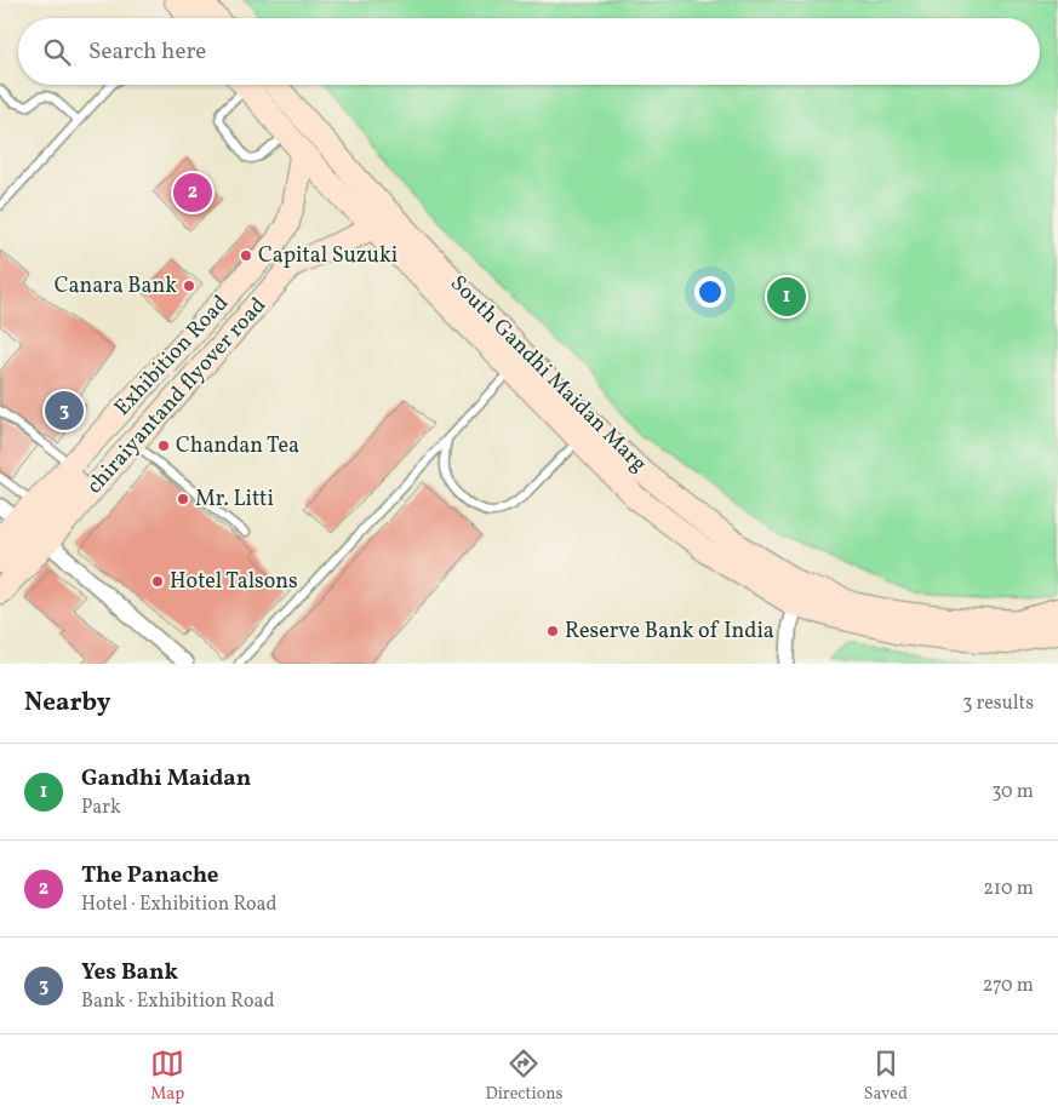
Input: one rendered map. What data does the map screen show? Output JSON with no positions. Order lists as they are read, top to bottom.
{
  "streets": {
    "main road": ["Exhibition Road", "South Gandhi Maidan Marg", "chiraiyantand flyover road"]
  },
  "places": [
    "Capital Suzuki",
    "Canara Bank",
    "Chandan Tea",
    "Mr. Litti",
    "Hotel Talsons",
    "Reserve Bank of India"
  ],
  "page": {
    "search": "Search here",
    "pins": ["2", "1", "3"],
    "heading": ["Nearby", "3 results"],
    "list": [
      {
        "mark": "1",
        "name": "Gandhi Maidan",
        "note": "Park",
        "value": "30 m"
      },
      {
        "mark": "2",
        "name": "The Panache",
        "note": "Hotel · Exhibition Road",
        "value": "210 m"
      },
      {
        "mark": "3",
        "name": "Yes Bank",
        "note": "Bank · Exhibition Road",
        "value": "270 m"
      }
    ],
    "nav": ["Map", "Directions", "Saved"]
  }
}
